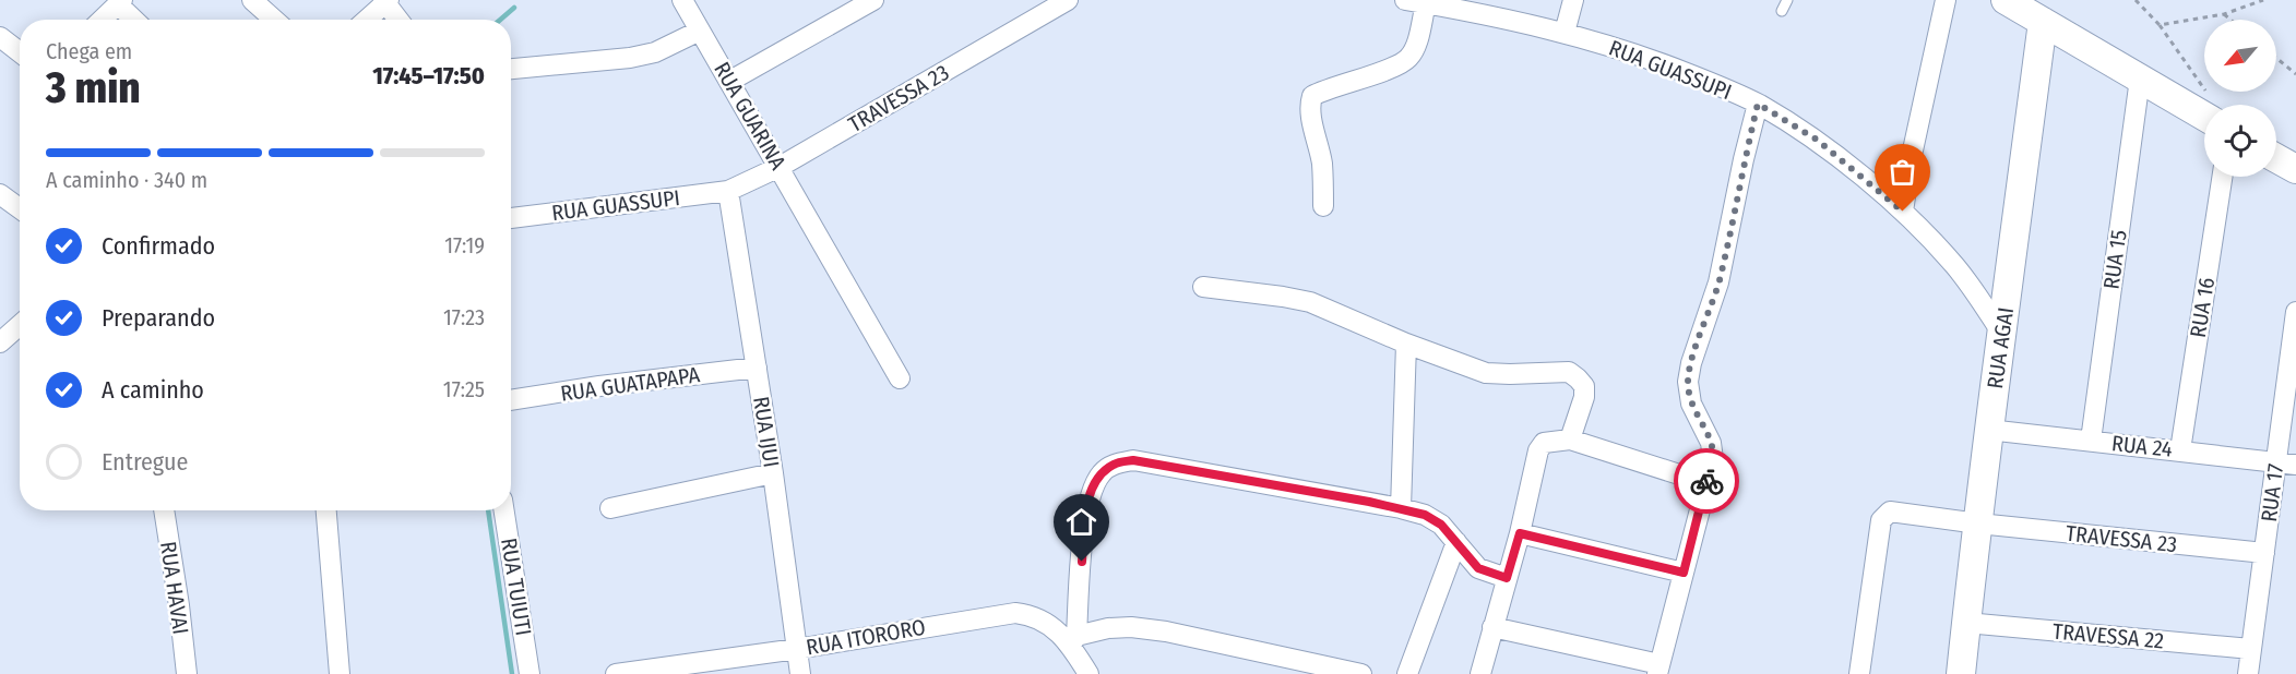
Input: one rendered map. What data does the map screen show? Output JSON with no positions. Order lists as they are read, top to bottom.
{
  "streets": {
    "street": [
      "RUA GUASSUPI",
      "TRAVESSA 23",
      "RUA GUARINA",
      "RUA 15",
      "RUA 16",
      "RUA AGAI",
      "RUA GUATAPAPA",
      "RUA IJUI",
      "RUA 24",
      "RUA 17",
      "RUA TUIUTI",
      "RUA HAVAI",
      "TRAVESSA 22",
      "RUA ITORORO"
    ]
  },
  "crossings": [
    ["RUA GUASSUPI", "TRAVESSA 23"],
    ["RUA GUASSUPI", "RUA AGAI"],
    ["RUA GUASSUPI", "RUA IJUI"],
    ["TRAVESSA 23", "RUA GUARINA"],
    ["TRAVESSA 23", "RUA AGAI"],
    ["TRAVESSA 23", "RUA IJUI"],
    ["TRAVESSA 23", "RUA 17"],
    ["RUA 15", "RUA 24"],
    ["RUA 16", "RUA 24"],
    ["RUA AGAI", "RUA 24"],
    ["RUA AGAI", "TRAVESSA 22"],
    ["RUA GUATAPAPA", "RUA IJUI"],
    ["RUA IJUI", "RUA ITORORO"],
    ["RUA 24", "RUA 17"],
    ["RUA 17", "TRAVESSA 22"]
  ],
  "north": "bottom left",
  "page": {
    "heading": ["3 min", "Chega em", "17:45–17:50"],
    "bar": "A caminho · 340 m",
    "list": [
      ["Confirmado", "17:19"],
      ["Preparando", "17:23"],
      ["A caminho", "17:25"],
      "Entregue"
    ]
  }
}
